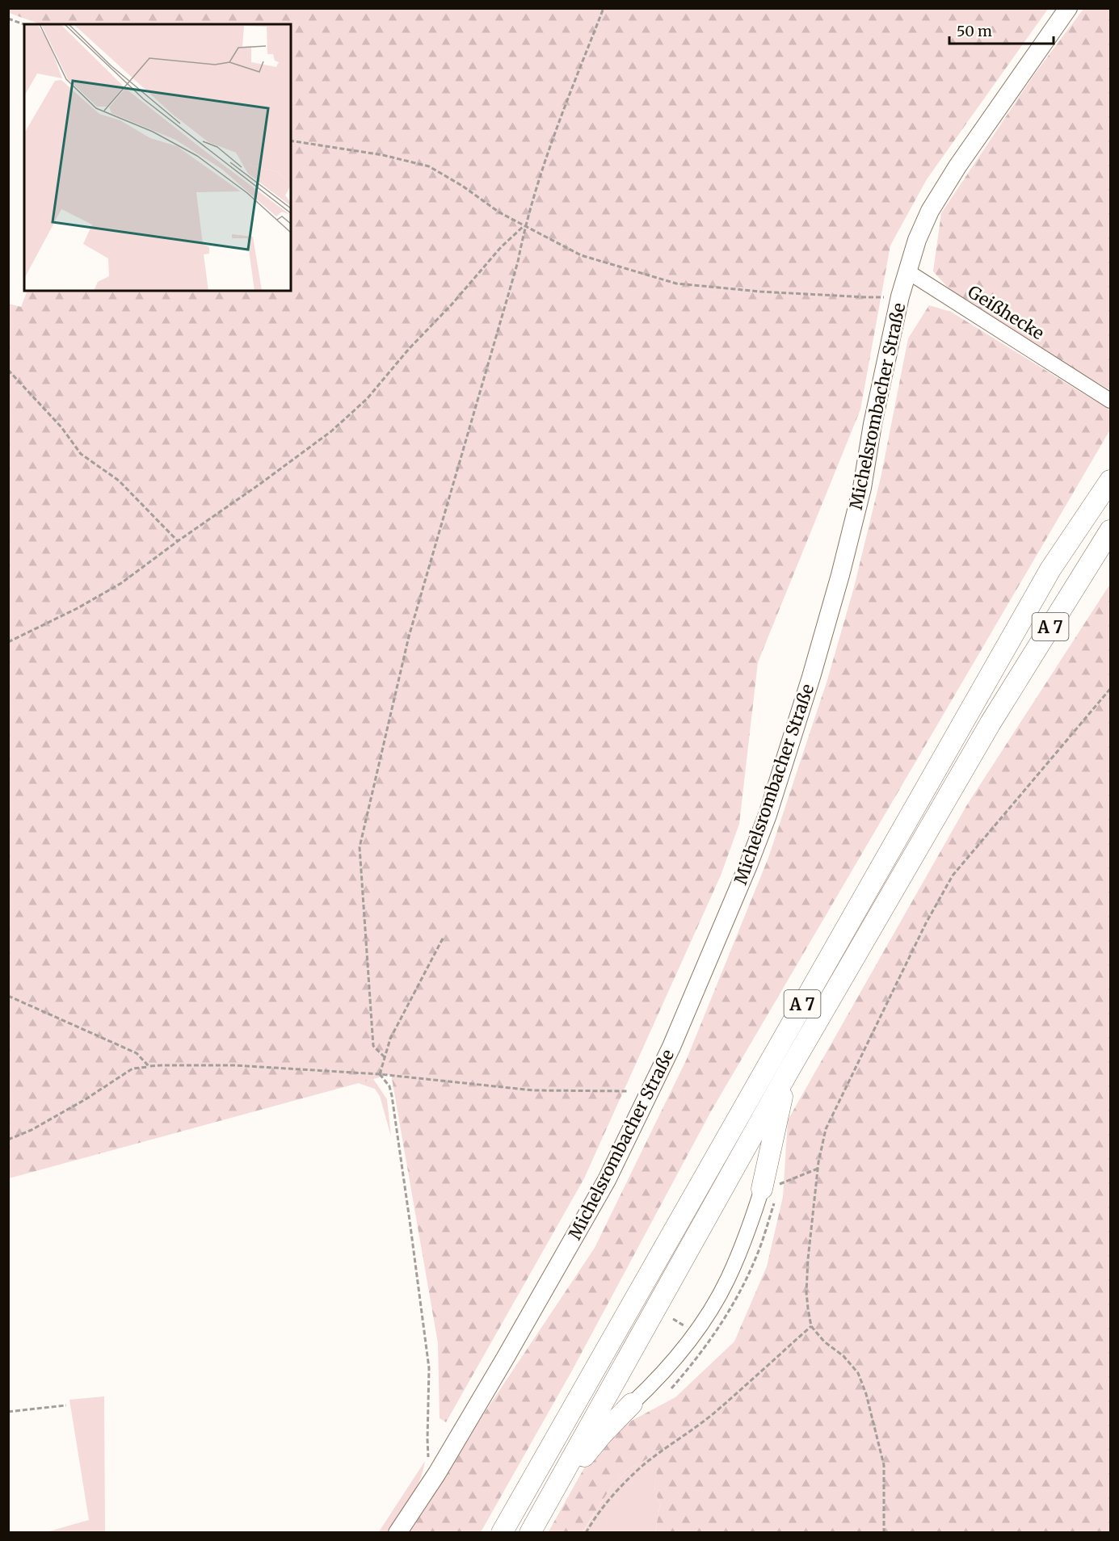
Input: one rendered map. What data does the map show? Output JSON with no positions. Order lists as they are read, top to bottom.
{
  "streets": {
    "highway": ["A 7"],
    "main road": ["Michelsrombacher Straße"],
    "lane": ["Geißhecke"]
  },
  "crossings": [
    ["Geißhecke", "Michelsrombacher Straße"]
  ],
  "scale_bar": "50 m"
}
